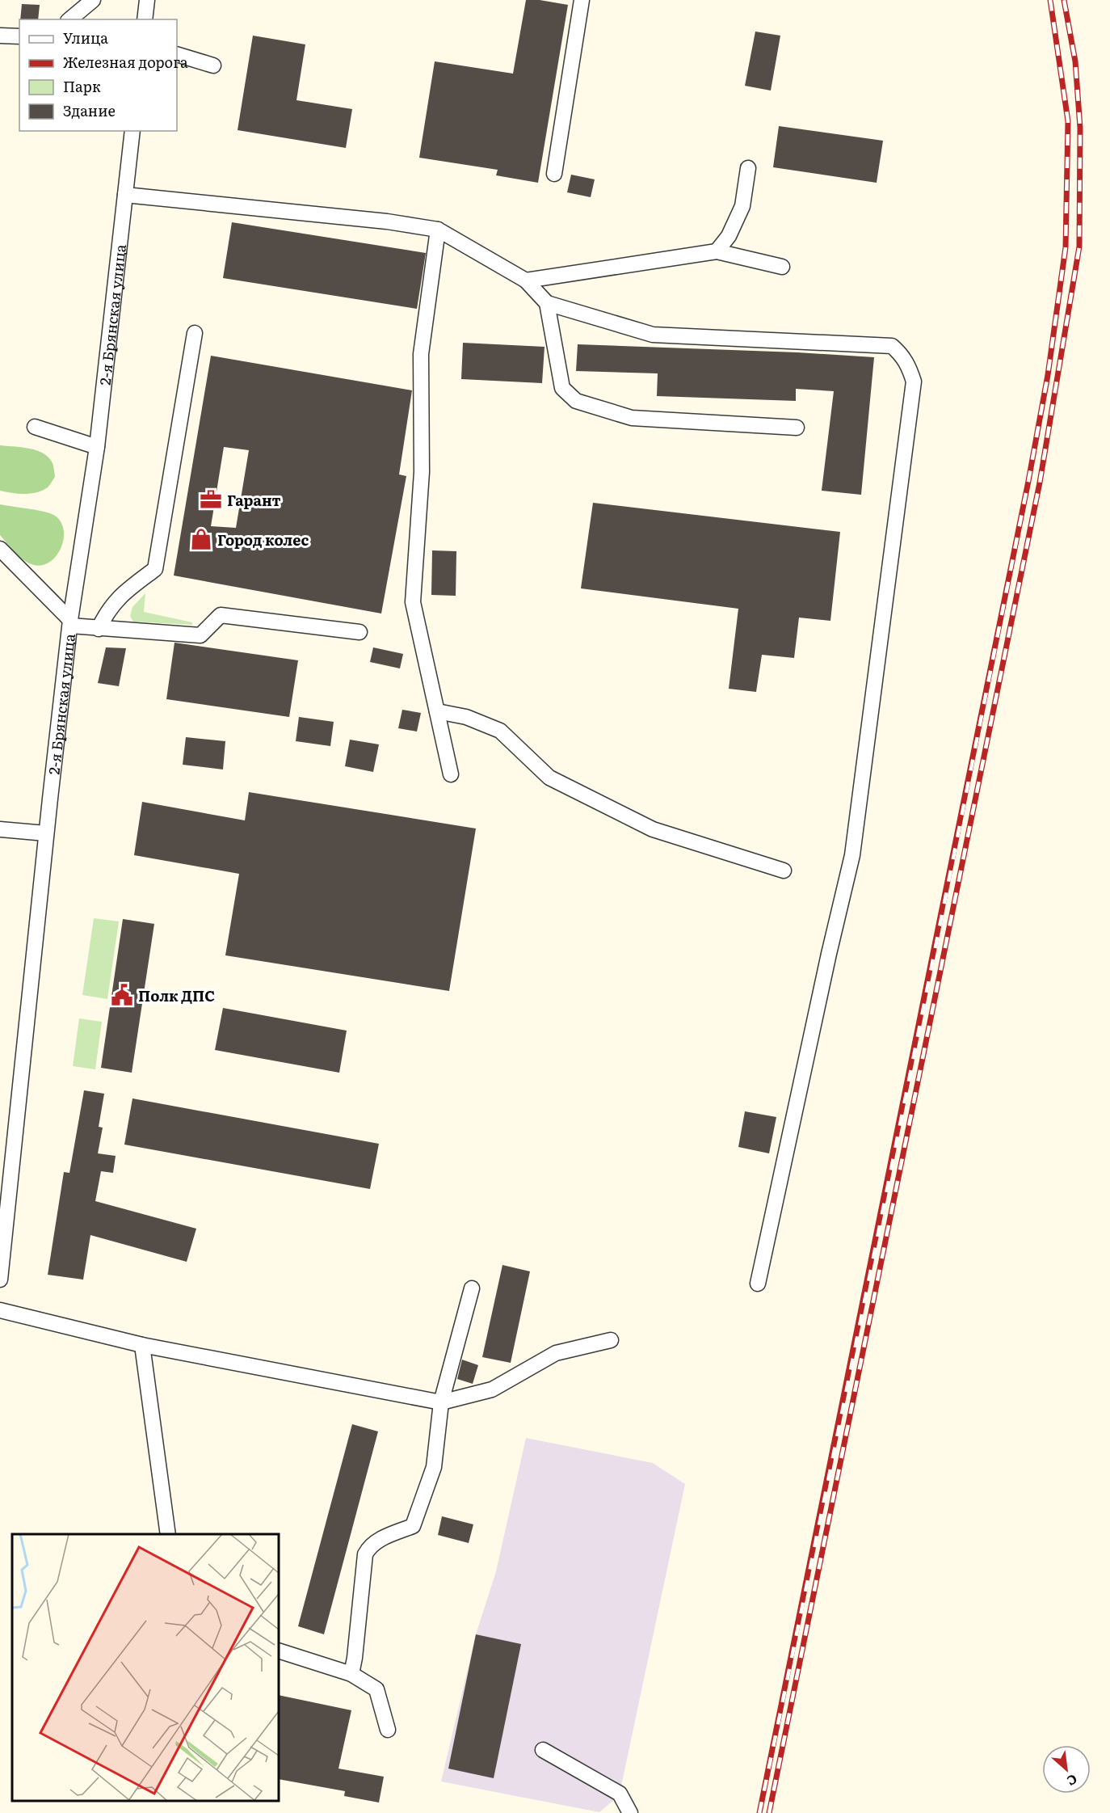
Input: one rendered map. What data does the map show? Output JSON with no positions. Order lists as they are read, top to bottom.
{
  "streets": {
    "street": ["2-я Брянская улица"]
  },
  "places": {
    "office": ["Гарант"],
    "shop": ["Город колес"],
    "public building": ["Полк ДПС"]
  },
  "legend": [
    "Улица",
    "Железная дорога",
    "Парк",
    "Здание"
  ],
  "north": "bottom right"
}
